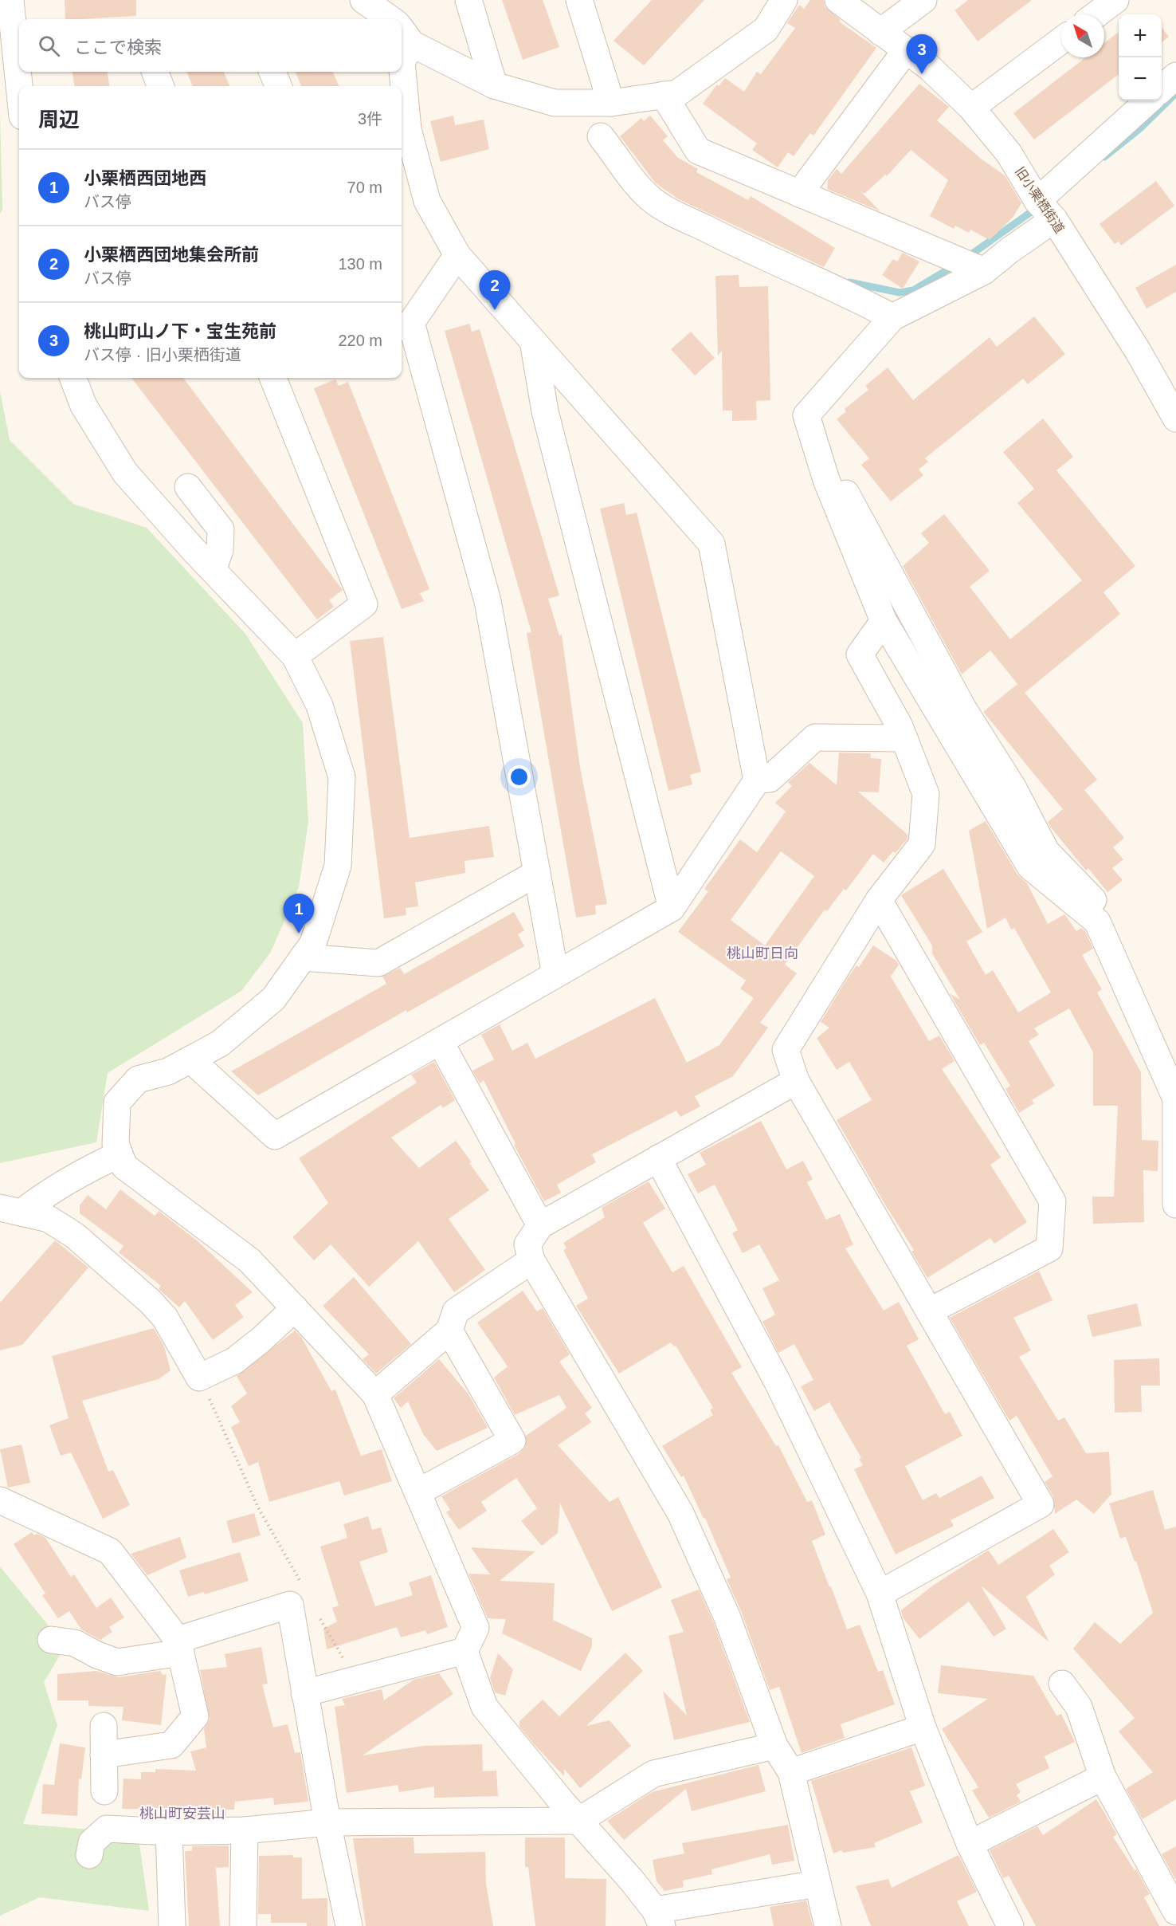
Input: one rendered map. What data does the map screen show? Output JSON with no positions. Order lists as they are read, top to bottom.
{
  "streets": {
    "street": ["旧小栗栖街道"]
  },
  "districts": ["桃山町日向", "桃山町安芸山"],
  "north": "top left",
  "page": {
    "map_buttons": ["+", "−"],
    "search": "ここで検索",
    "pins": ["3", "2", "1"],
    "heading": ["周辺", "3件"],
    "list": [
      {
        "mark": "1",
        "name": "小栗栖西団地西",
        "note": "バス停",
        "value": "70 m"
      },
      {
        "mark": "2",
        "name": "小栗栖西団地集会所前",
        "note": "バス停",
        "value": "130 m"
      },
      {
        "mark": "3",
        "name": "桃山町山ノ下・宝生苑前",
        "note": "バス停 · 旧小栗栖街道",
        "value": "220 m"
      }
    ]
  }
}
